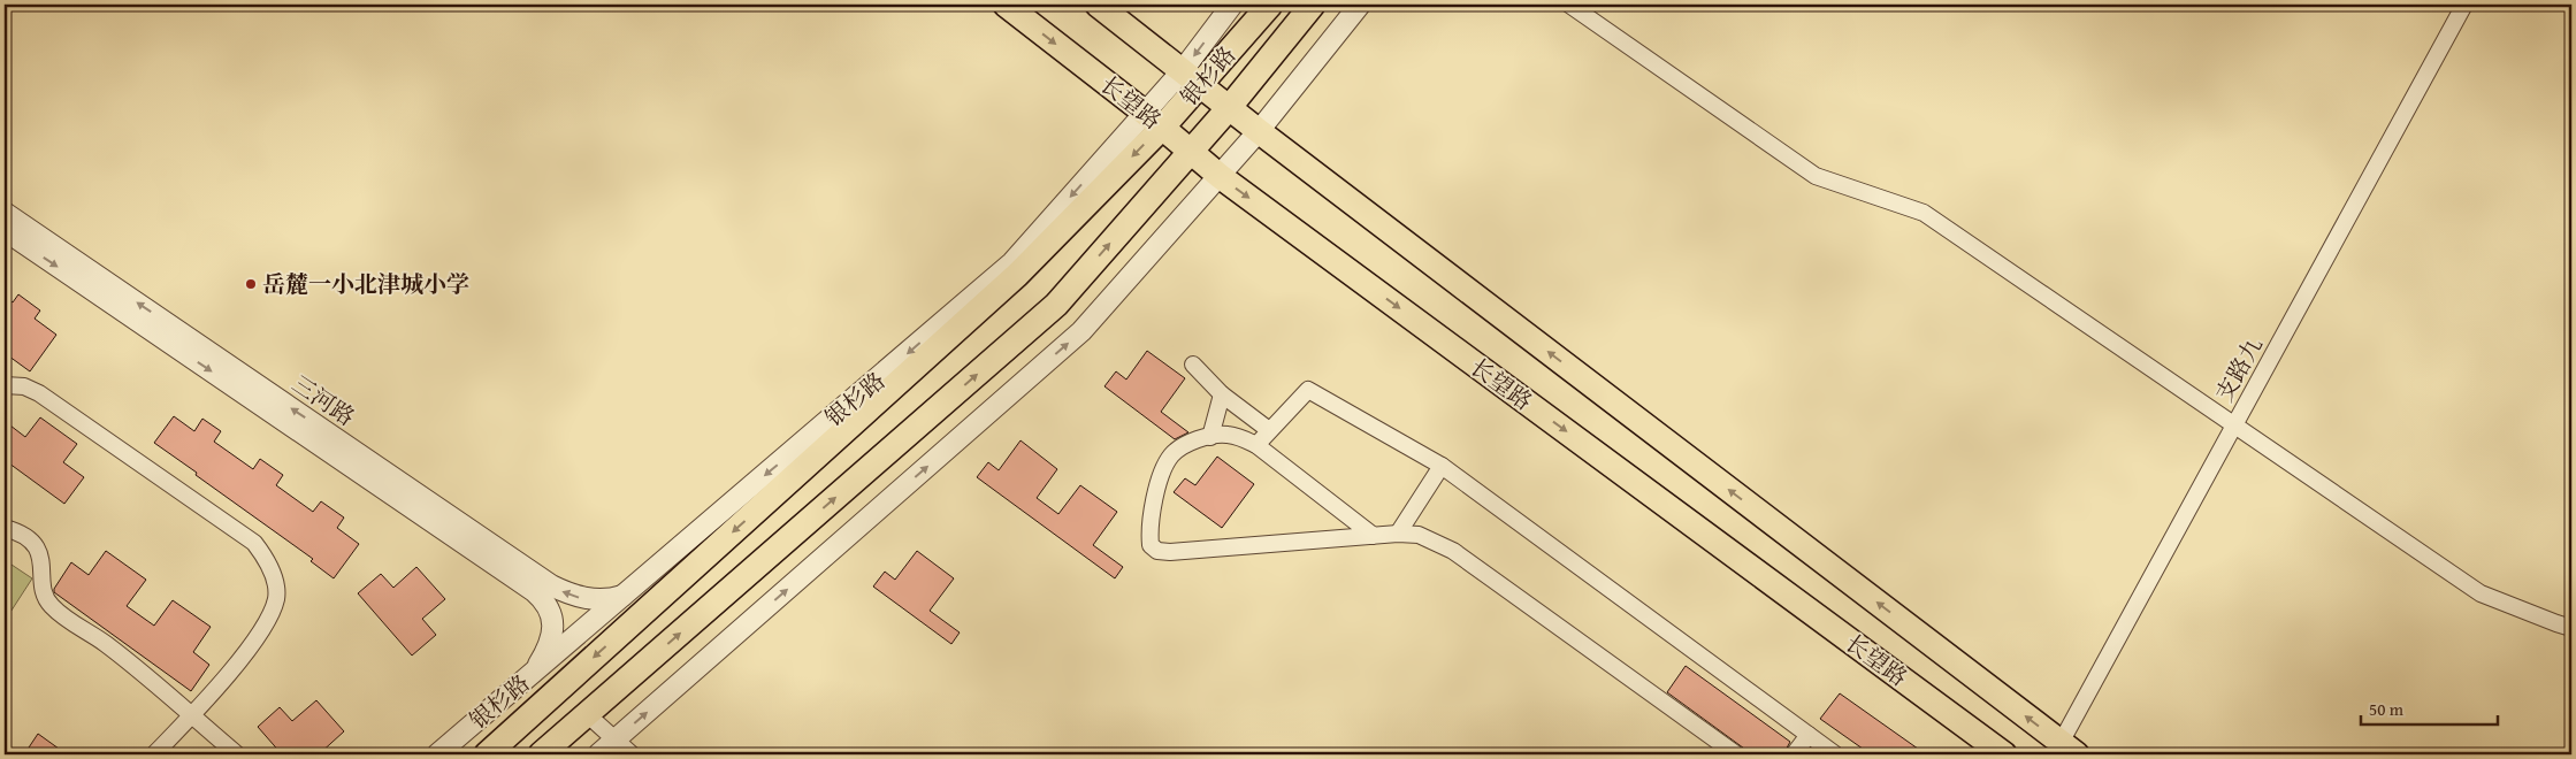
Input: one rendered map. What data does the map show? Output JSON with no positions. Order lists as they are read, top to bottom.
{
  "streets": {
    "main road": ["银杉路", "长望路"],
    "street": ["支路九", "三河路"]
  },
  "crossings": [
    ["银杉路", "长望路"],
    ["银杉路", "三河路"],
    ["长望路", "支路九"]
  ],
  "places": ["岳麓一小北津城小学"],
  "scale_bar": "50 m"
}
